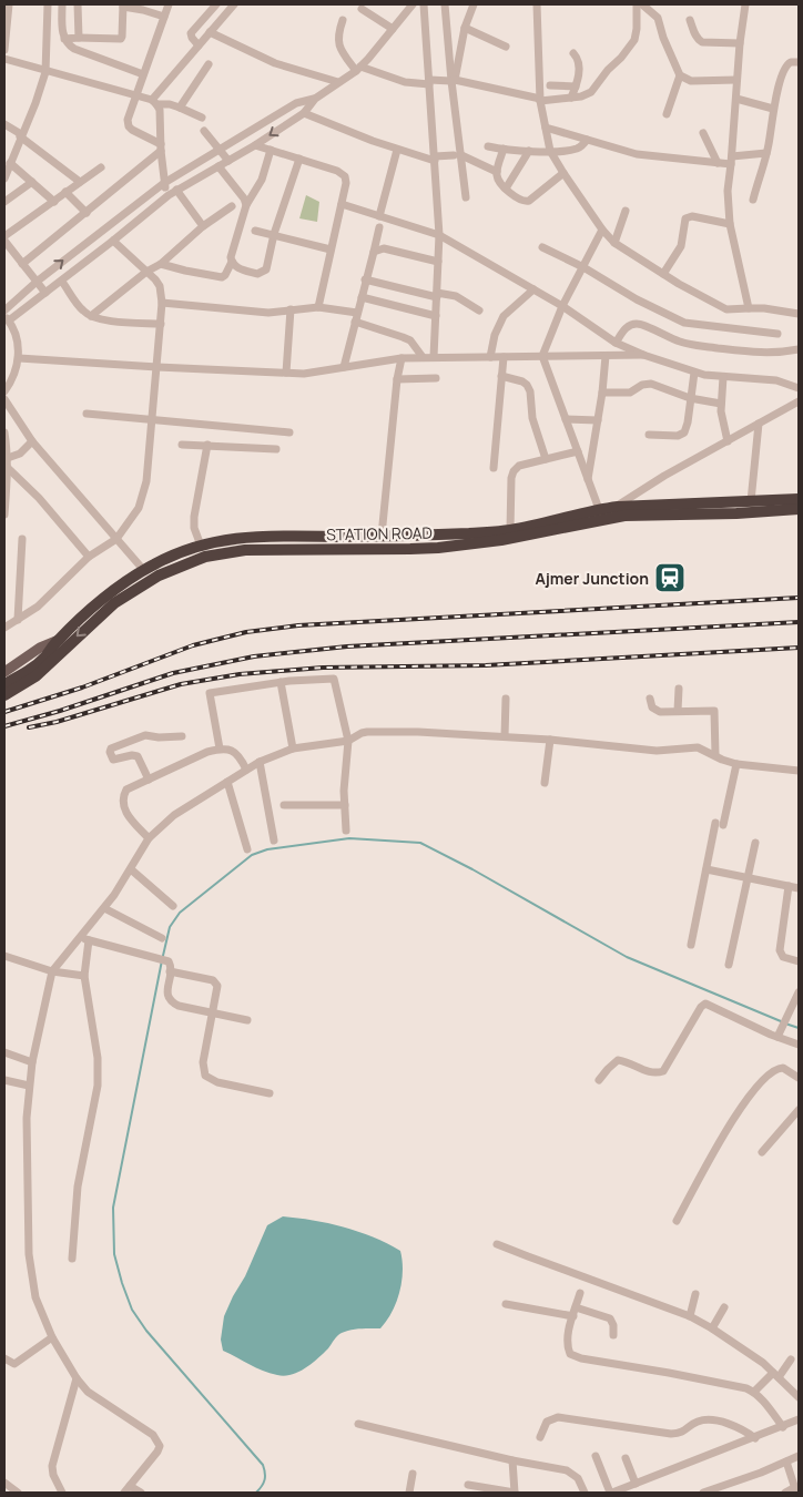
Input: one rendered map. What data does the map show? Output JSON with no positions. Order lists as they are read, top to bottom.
{
  "streets": {
    "highway": ["STATION ROAD"]
  },
  "places": {
    "station": ["Ajmer Junction"]
  }
}
